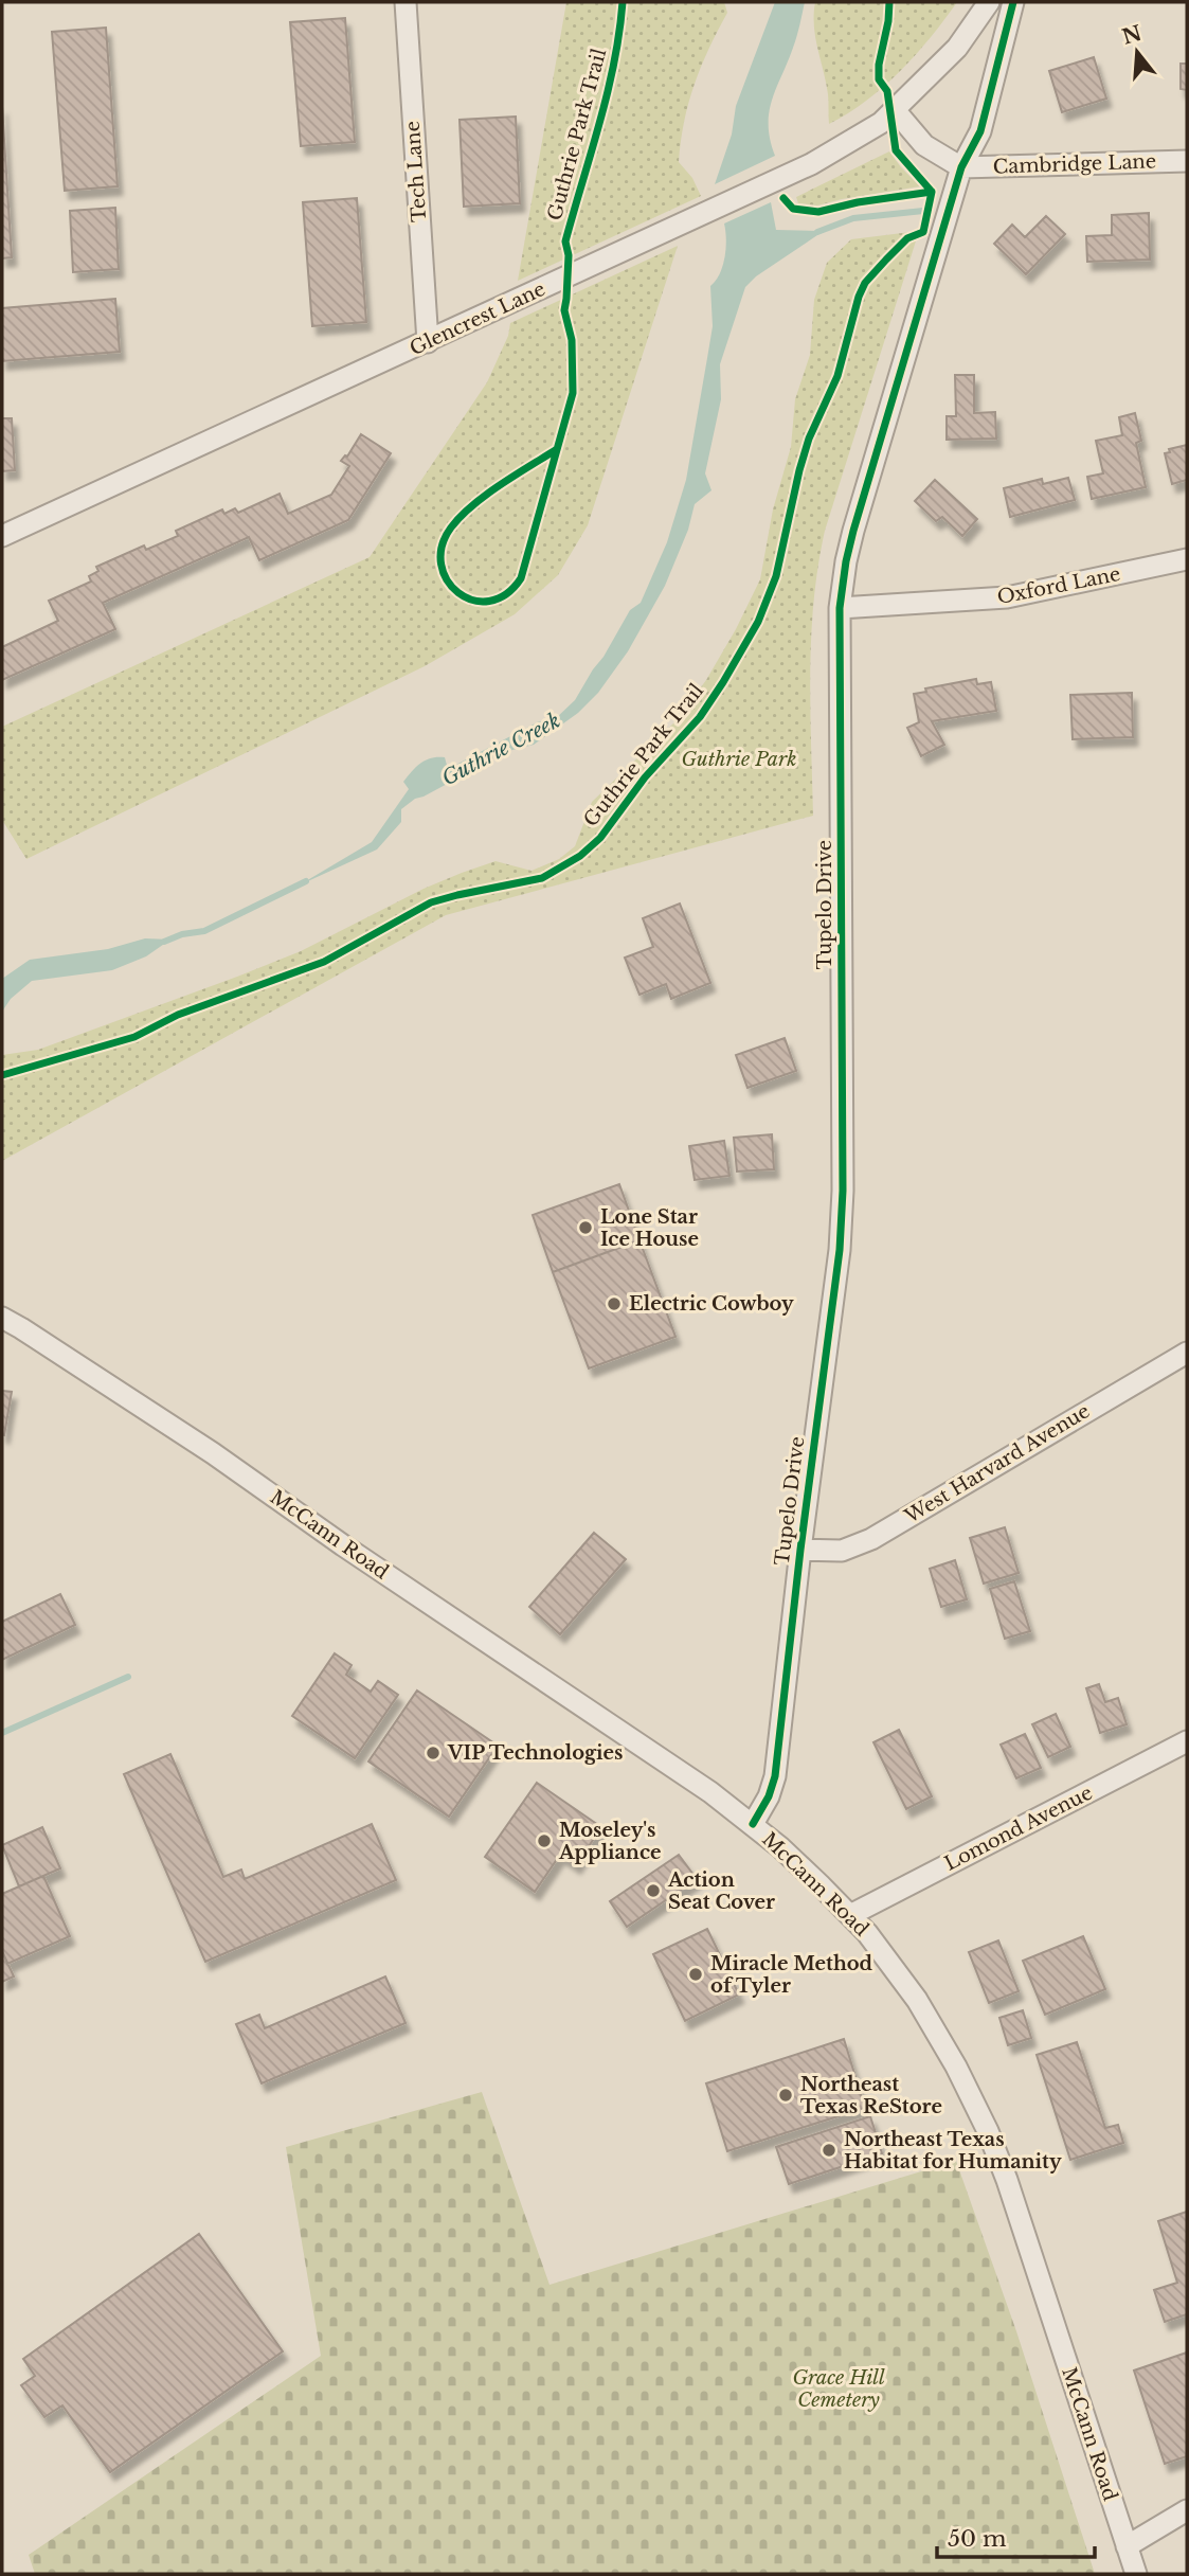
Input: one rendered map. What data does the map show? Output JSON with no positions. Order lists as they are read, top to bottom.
{
  "streets": {
    "street": [
      "Cambridge Lane",
      "Tech Lane",
      "Glencrest Lane",
      "Oxford Lane",
      "Tupelo Drive",
      "West Harvard Avenue",
      "McCann Road",
      "Lomond Avenue"
    ],
    "cycle path": ["Guthrie Park Trail"]
  },
  "crossings": [
    ["Cambridge Lane", "Tupelo Drive"],
    ["Tech Lane", "Glencrest Lane"],
    ["Oxford Lane", "Tupelo Drive"],
    ["Tupelo Drive", "West Harvard Avenue"],
    ["Tupelo Drive", "McCann Road"],
    ["McCann Road", "Lomond Avenue"]
  ],
  "water": ["Guthrie Creek"],
  "parks": ["Guthrie Park", "Grace Hill Cemetery"],
  "places": [
    "Lone Star Ice House",
    "Electric Cowboy",
    "VIP Technologies",
    "Moseley's Appliance",
    "Action Seat Cover",
    "Miracle Method of Tyler",
    "Northeast Texas ReStore",
    "Northeast Texas Habitat for Humanity"
  ],
  "scale_bar": "50 m",
  "north": "top"
}
